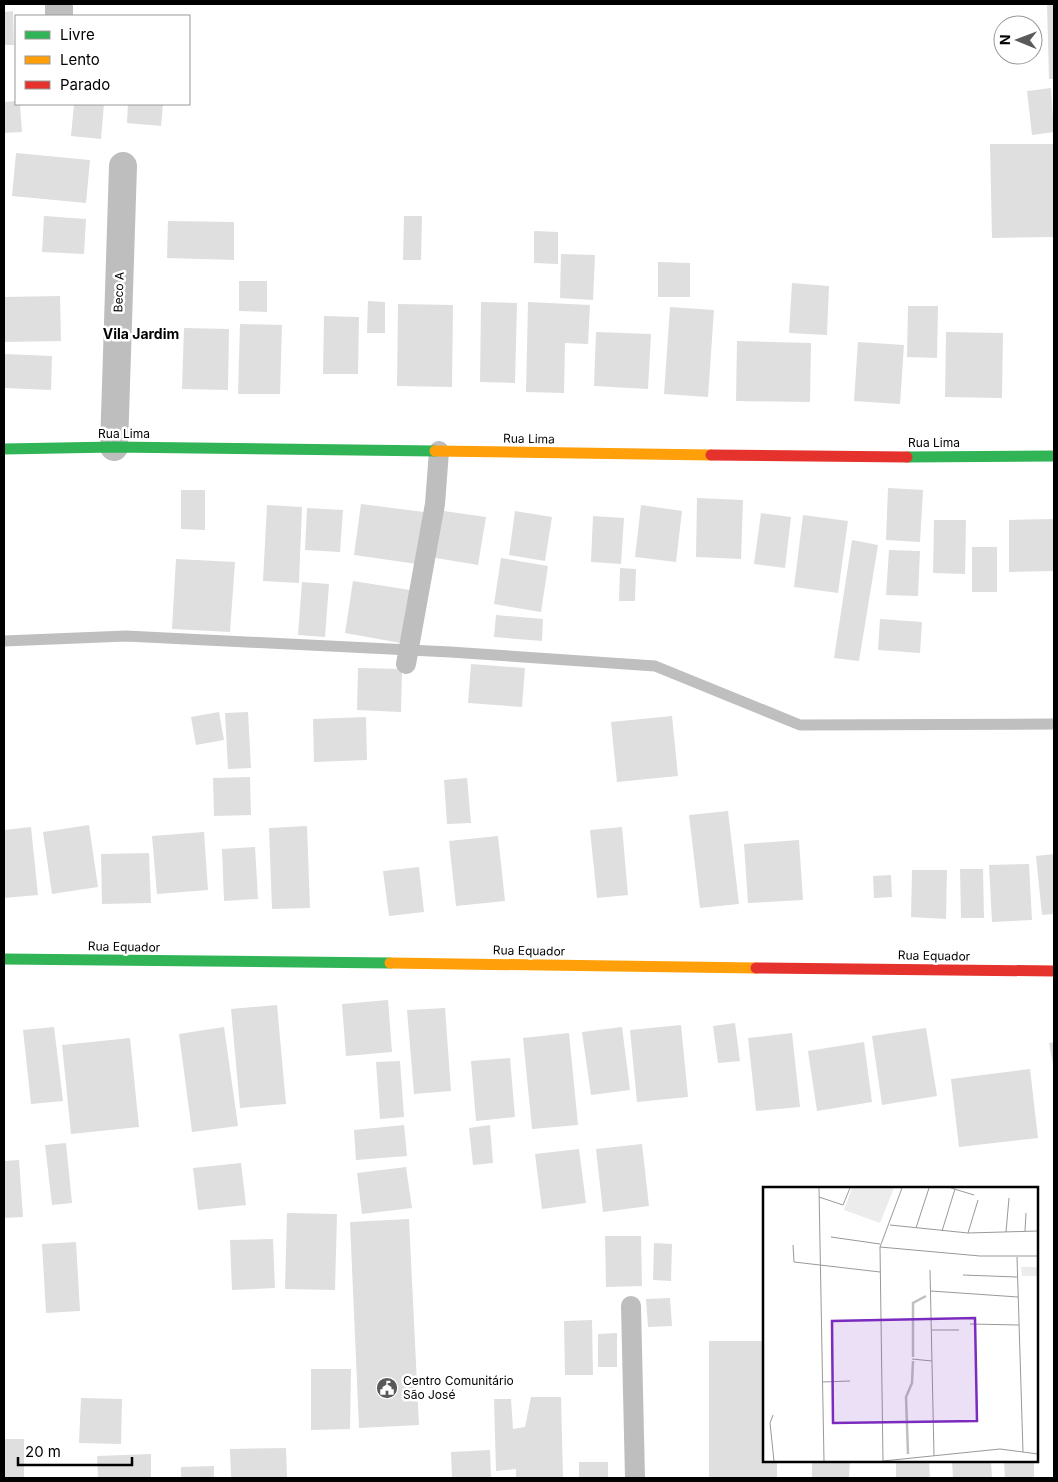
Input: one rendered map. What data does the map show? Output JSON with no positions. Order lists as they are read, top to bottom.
{
  "streets": {
    "street": ["Beco A", "Rua Lima", "Rua Equador"]
  },
  "crossings": [
    ["Beco A", "Rua Lima"]
  ],
  "districts": ["Vila Jardim"],
  "places": {
    "public building": ["Centro Comunitário São José"]
  },
  "legend": ["Livre", "Lento", "Parado"],
  "scale_bar": "20 m",
  "north": "left"
}
